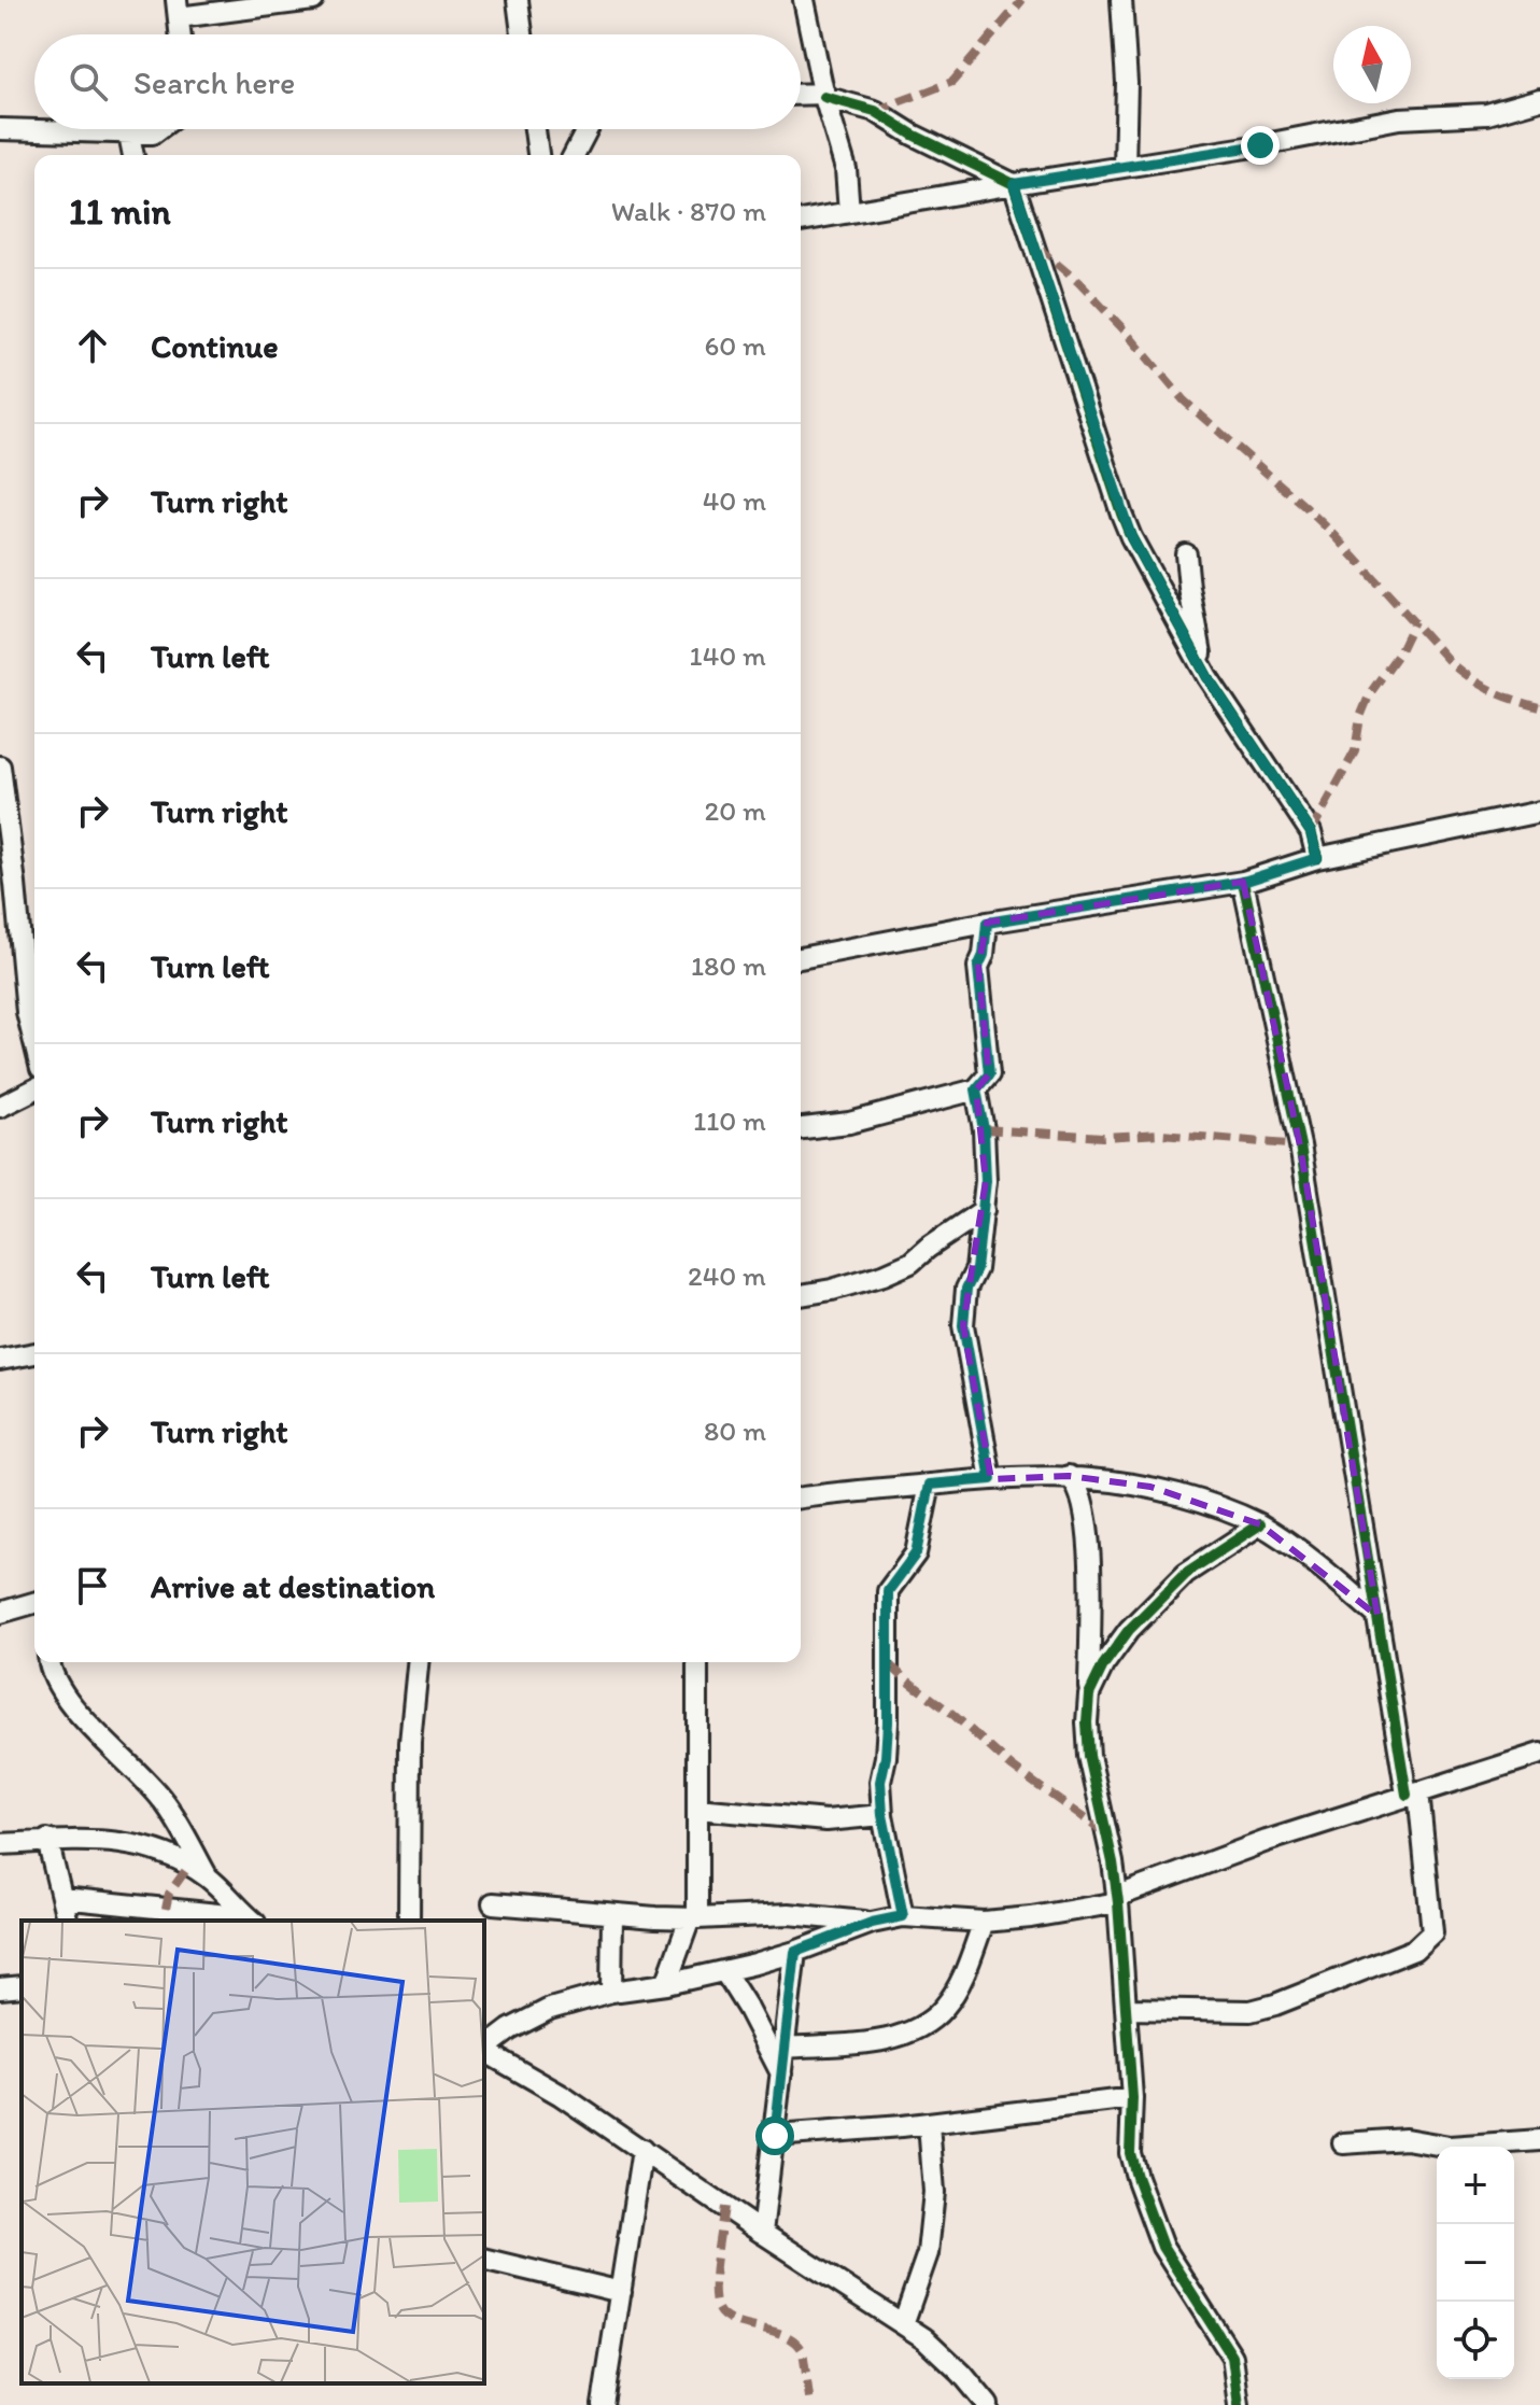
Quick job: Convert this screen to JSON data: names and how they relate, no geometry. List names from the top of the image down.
{
  "north": "top",
  "page": {
    "search": "Search here",
    "heading": ["11 min", "Walk · 870 m"],
    "list": [
      ["Continue", "60 m"],
      ["Turn right", "40 m"],
      ["Turn left", "140 m"],
      ["Turn right", "20 m"],
      ["Turn left", "180 m"],
      ["Turn right", "110 m"],
      ["Turn left", "240 m"],
      ["Turn right", "80 m"],
      "Arrive at destination"
    ],
    "map_buttons": ["+", "−"]
  }
}
